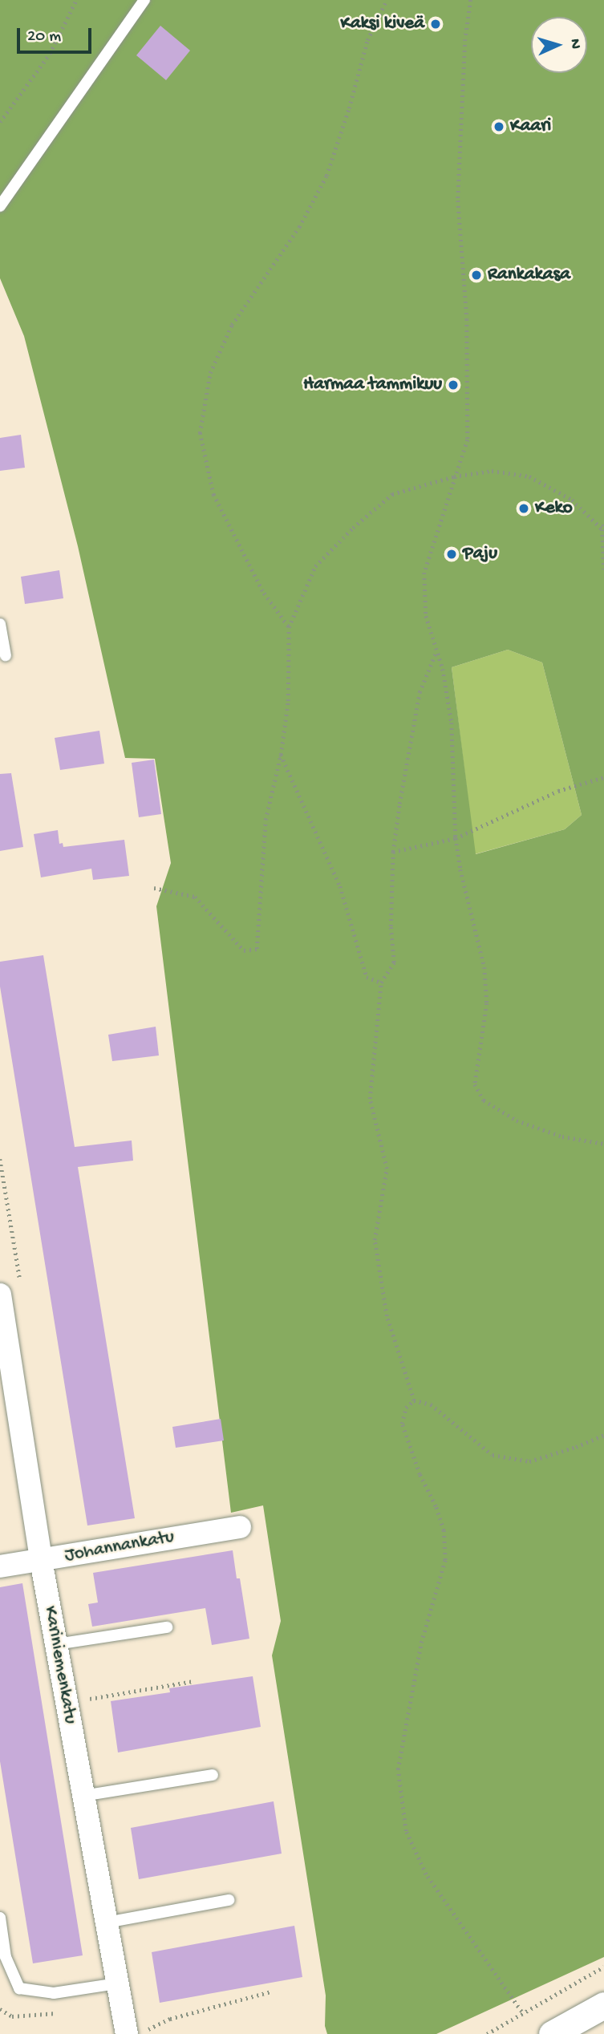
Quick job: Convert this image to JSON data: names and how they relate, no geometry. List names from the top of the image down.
{
  "streets": {
    "street": ["Johannankatu", "Kariniemenkatu"]
  },
  "crossings": [
    ["Johannankatu", "Kariniemenkatu"]
  ],
  "places": [
    "Kaksi kiveä",
    "Kaari",
    "Rankakasa",
    "Harmaa tammikuu",
    "Keko",
    "Paju"
  ],
  "scale_bar": "20 m",
  "north": "right"
}
